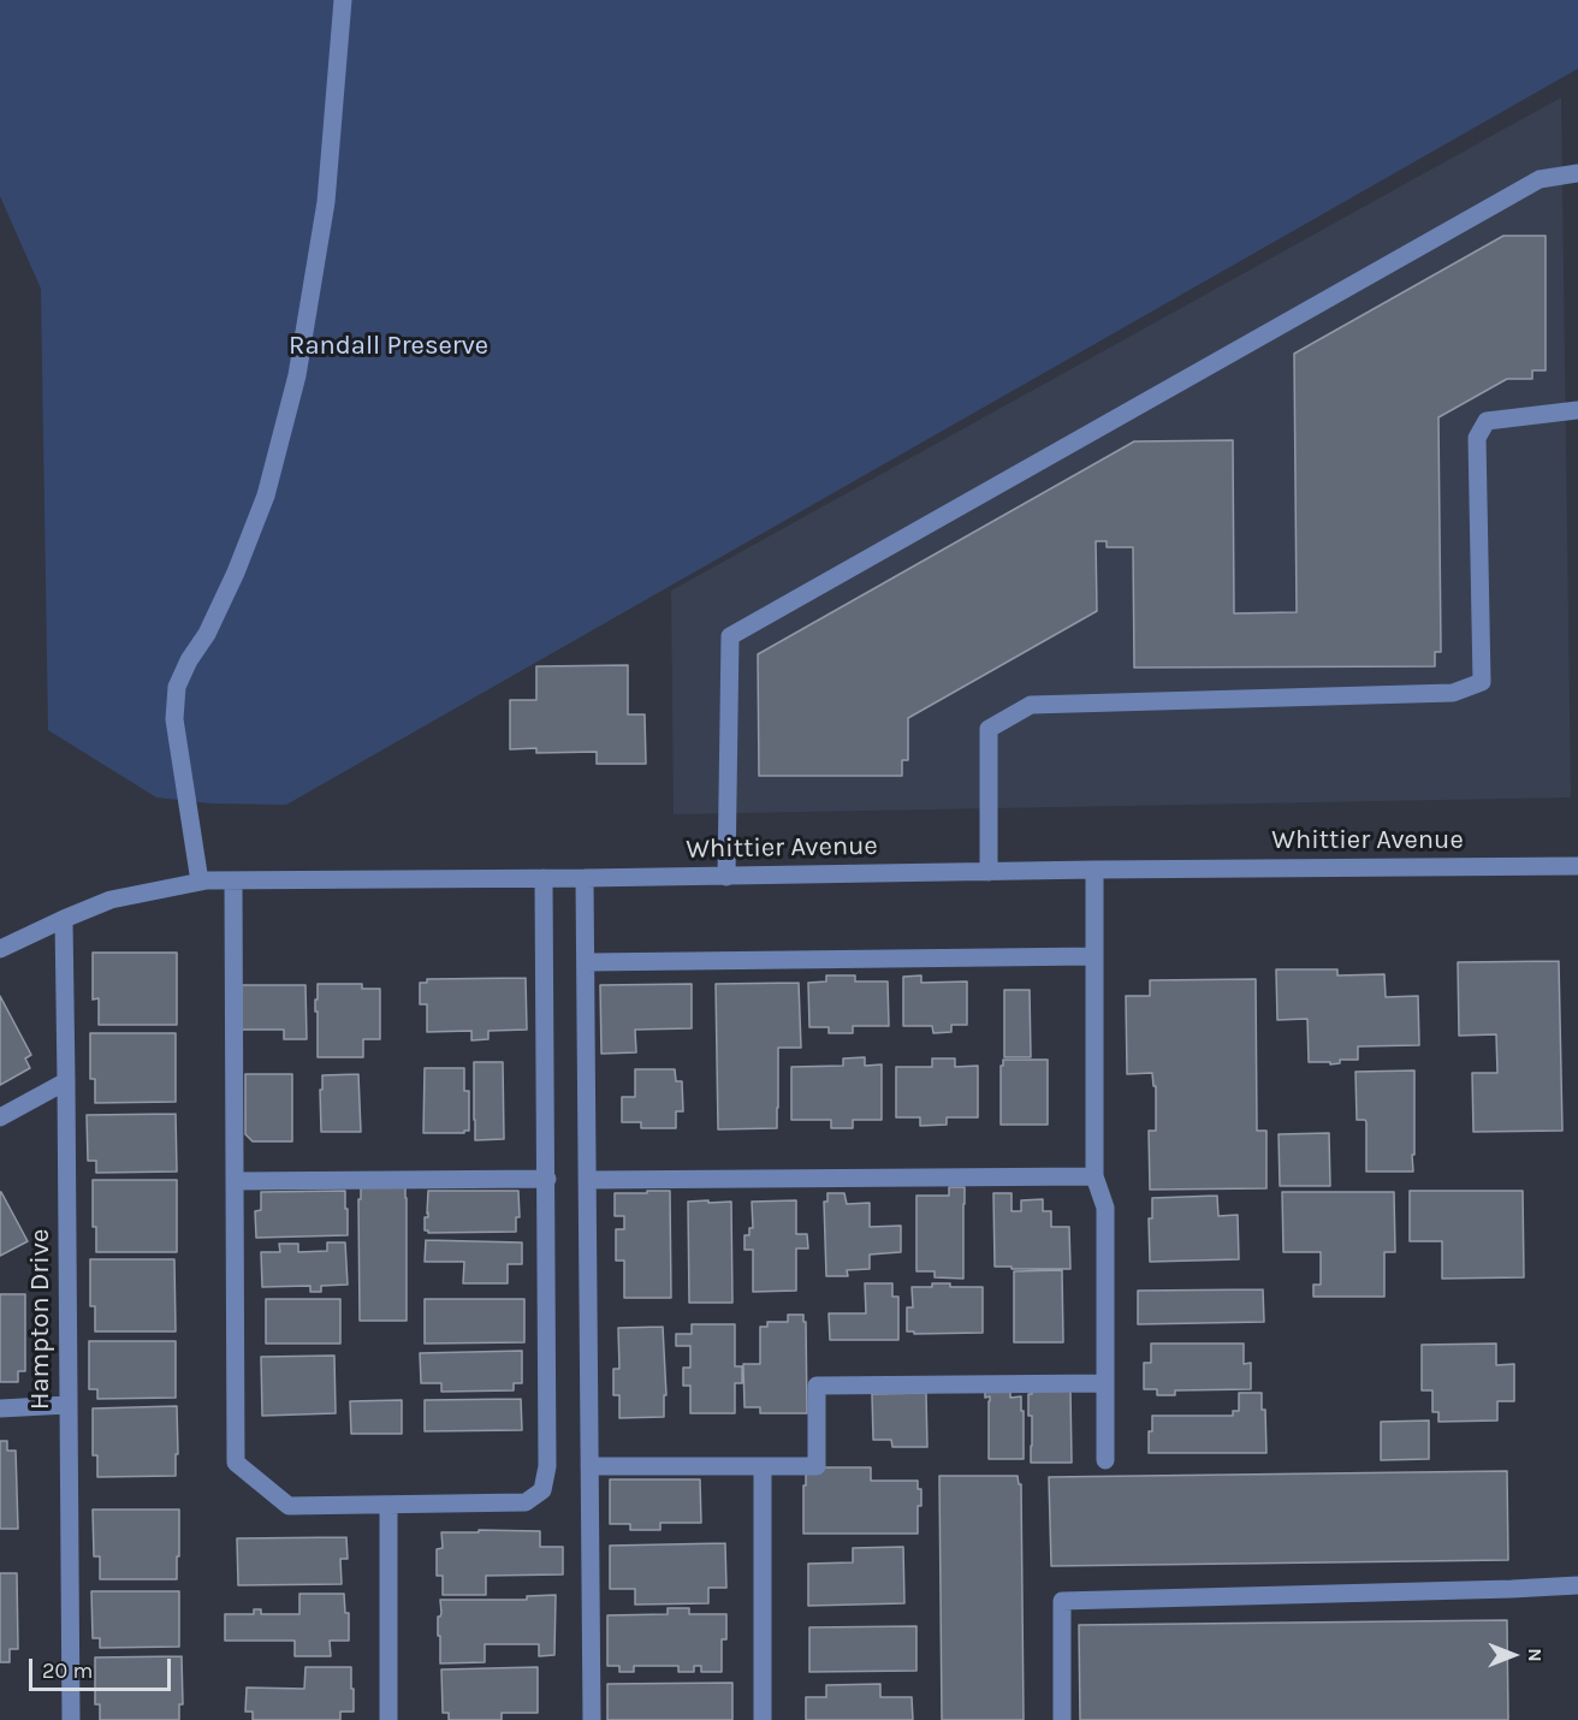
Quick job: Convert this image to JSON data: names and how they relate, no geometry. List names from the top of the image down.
{
  "streets": {
    "street": ["Whittier Avenue", "Hampton Drive"]
  },
  "crossings": [
    ["Whittier Avenue", "Hampton Drive"]
  ],
  "parks": ["Randall Preserve"],
  "scale_bar": "20 m",
  "north": "right"
}
